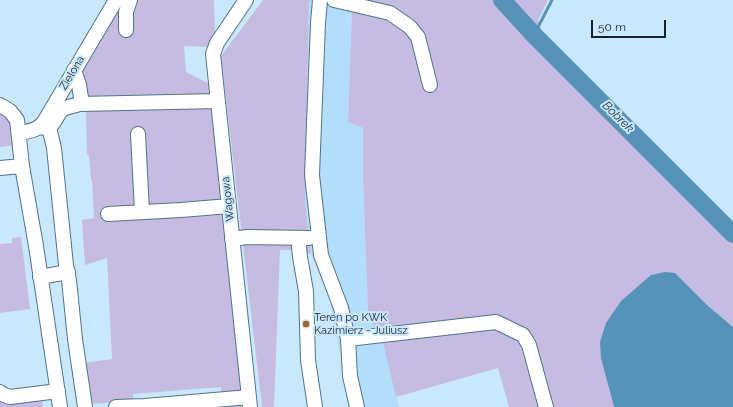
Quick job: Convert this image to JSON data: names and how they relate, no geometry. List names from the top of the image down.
{
  "streets": {
    "street": ["Zielona", "Wagowa"]
  },
  "water": ["Bobrek"],
  "places": ["Teren po KWK Kazimierz - Juliusz"],
  "scale_bar": "50 m"
}
